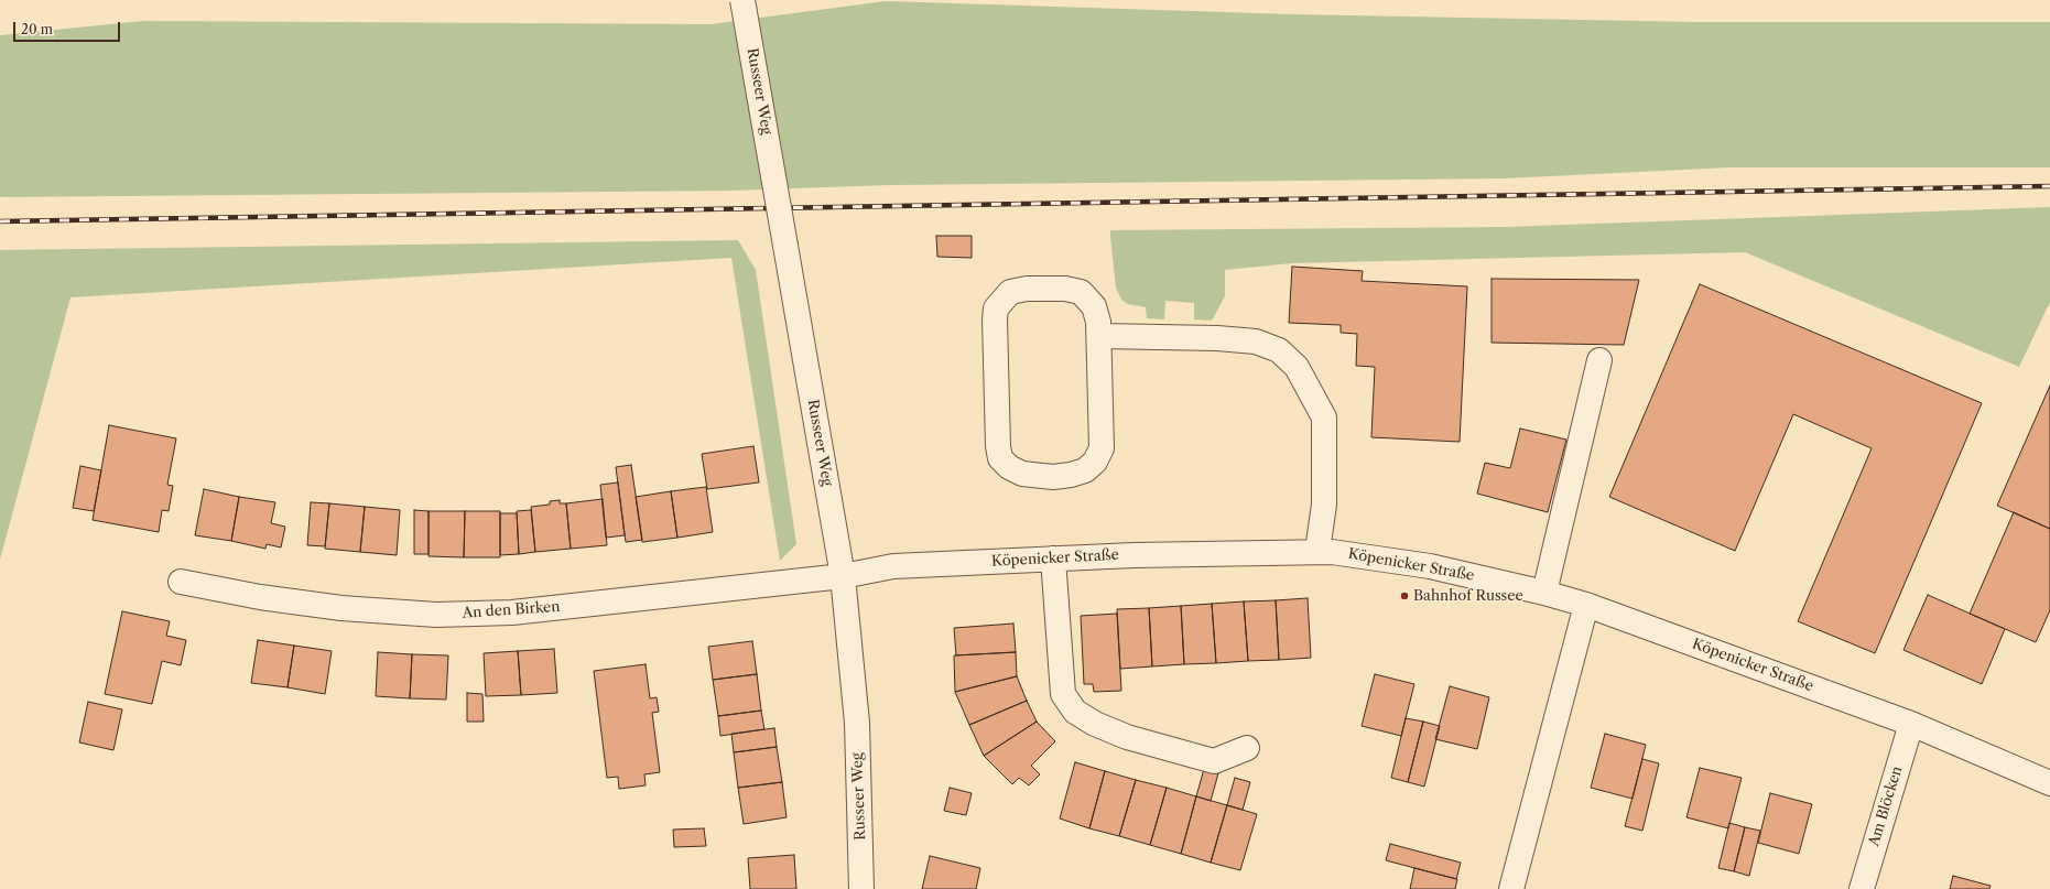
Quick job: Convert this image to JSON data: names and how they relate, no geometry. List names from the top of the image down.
{
  "streets": {
    "street": [
      "Russeer Weg",
      "Köpenicker Straße",
      "An den Birken",
      "Am Blöcken"
    ]
  },
  "crossings": [
    ["Russeer Weg", "Köpenicker Straße"],
    ["Russeer Weg", "An den Birken"],
    ["Köpenicker Straße", "An den Birken"],
    ["Köpenicker Straße", "Am Blöcken"]
  ],
  "places": ["Bahnhof Russee"],
  "scale_bar": "20 m"
}
